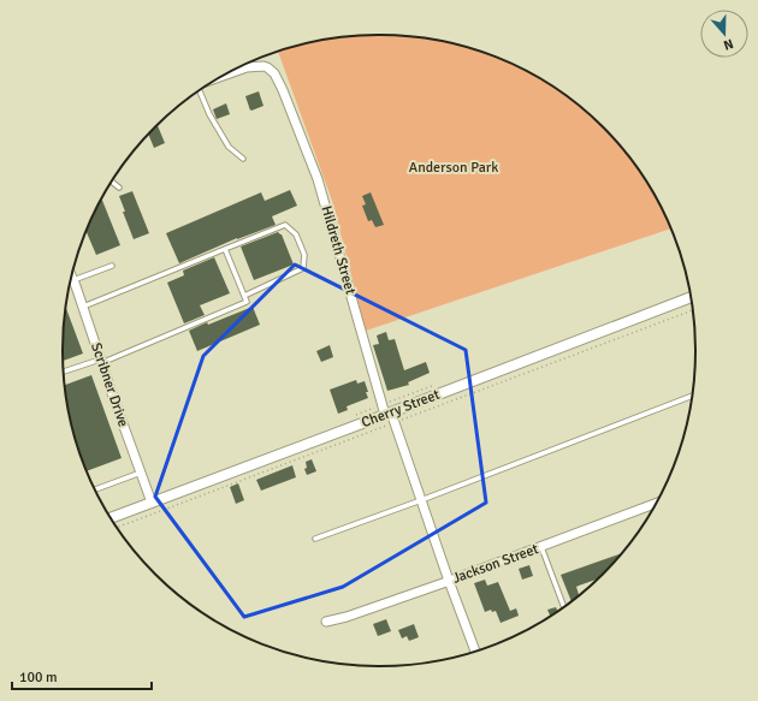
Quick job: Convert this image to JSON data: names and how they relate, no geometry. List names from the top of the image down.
{
  "streets": {
    "street": [
      "Hildreth Street",
      "Scribner Drive",
      "Cherry Street",
      "Jackson Street"
    ]
  },
  "crossings": [
    ["Hildreth Street", "Cherry Street"],
    ["Hildreth Street", "Jackson Street"],
    ["Scribner Drive", "Cherry Street"]
  ],
  "parks": ["Anderson Park"],
  "scale_bar": "100 m",
  "north": "bottom"
}
